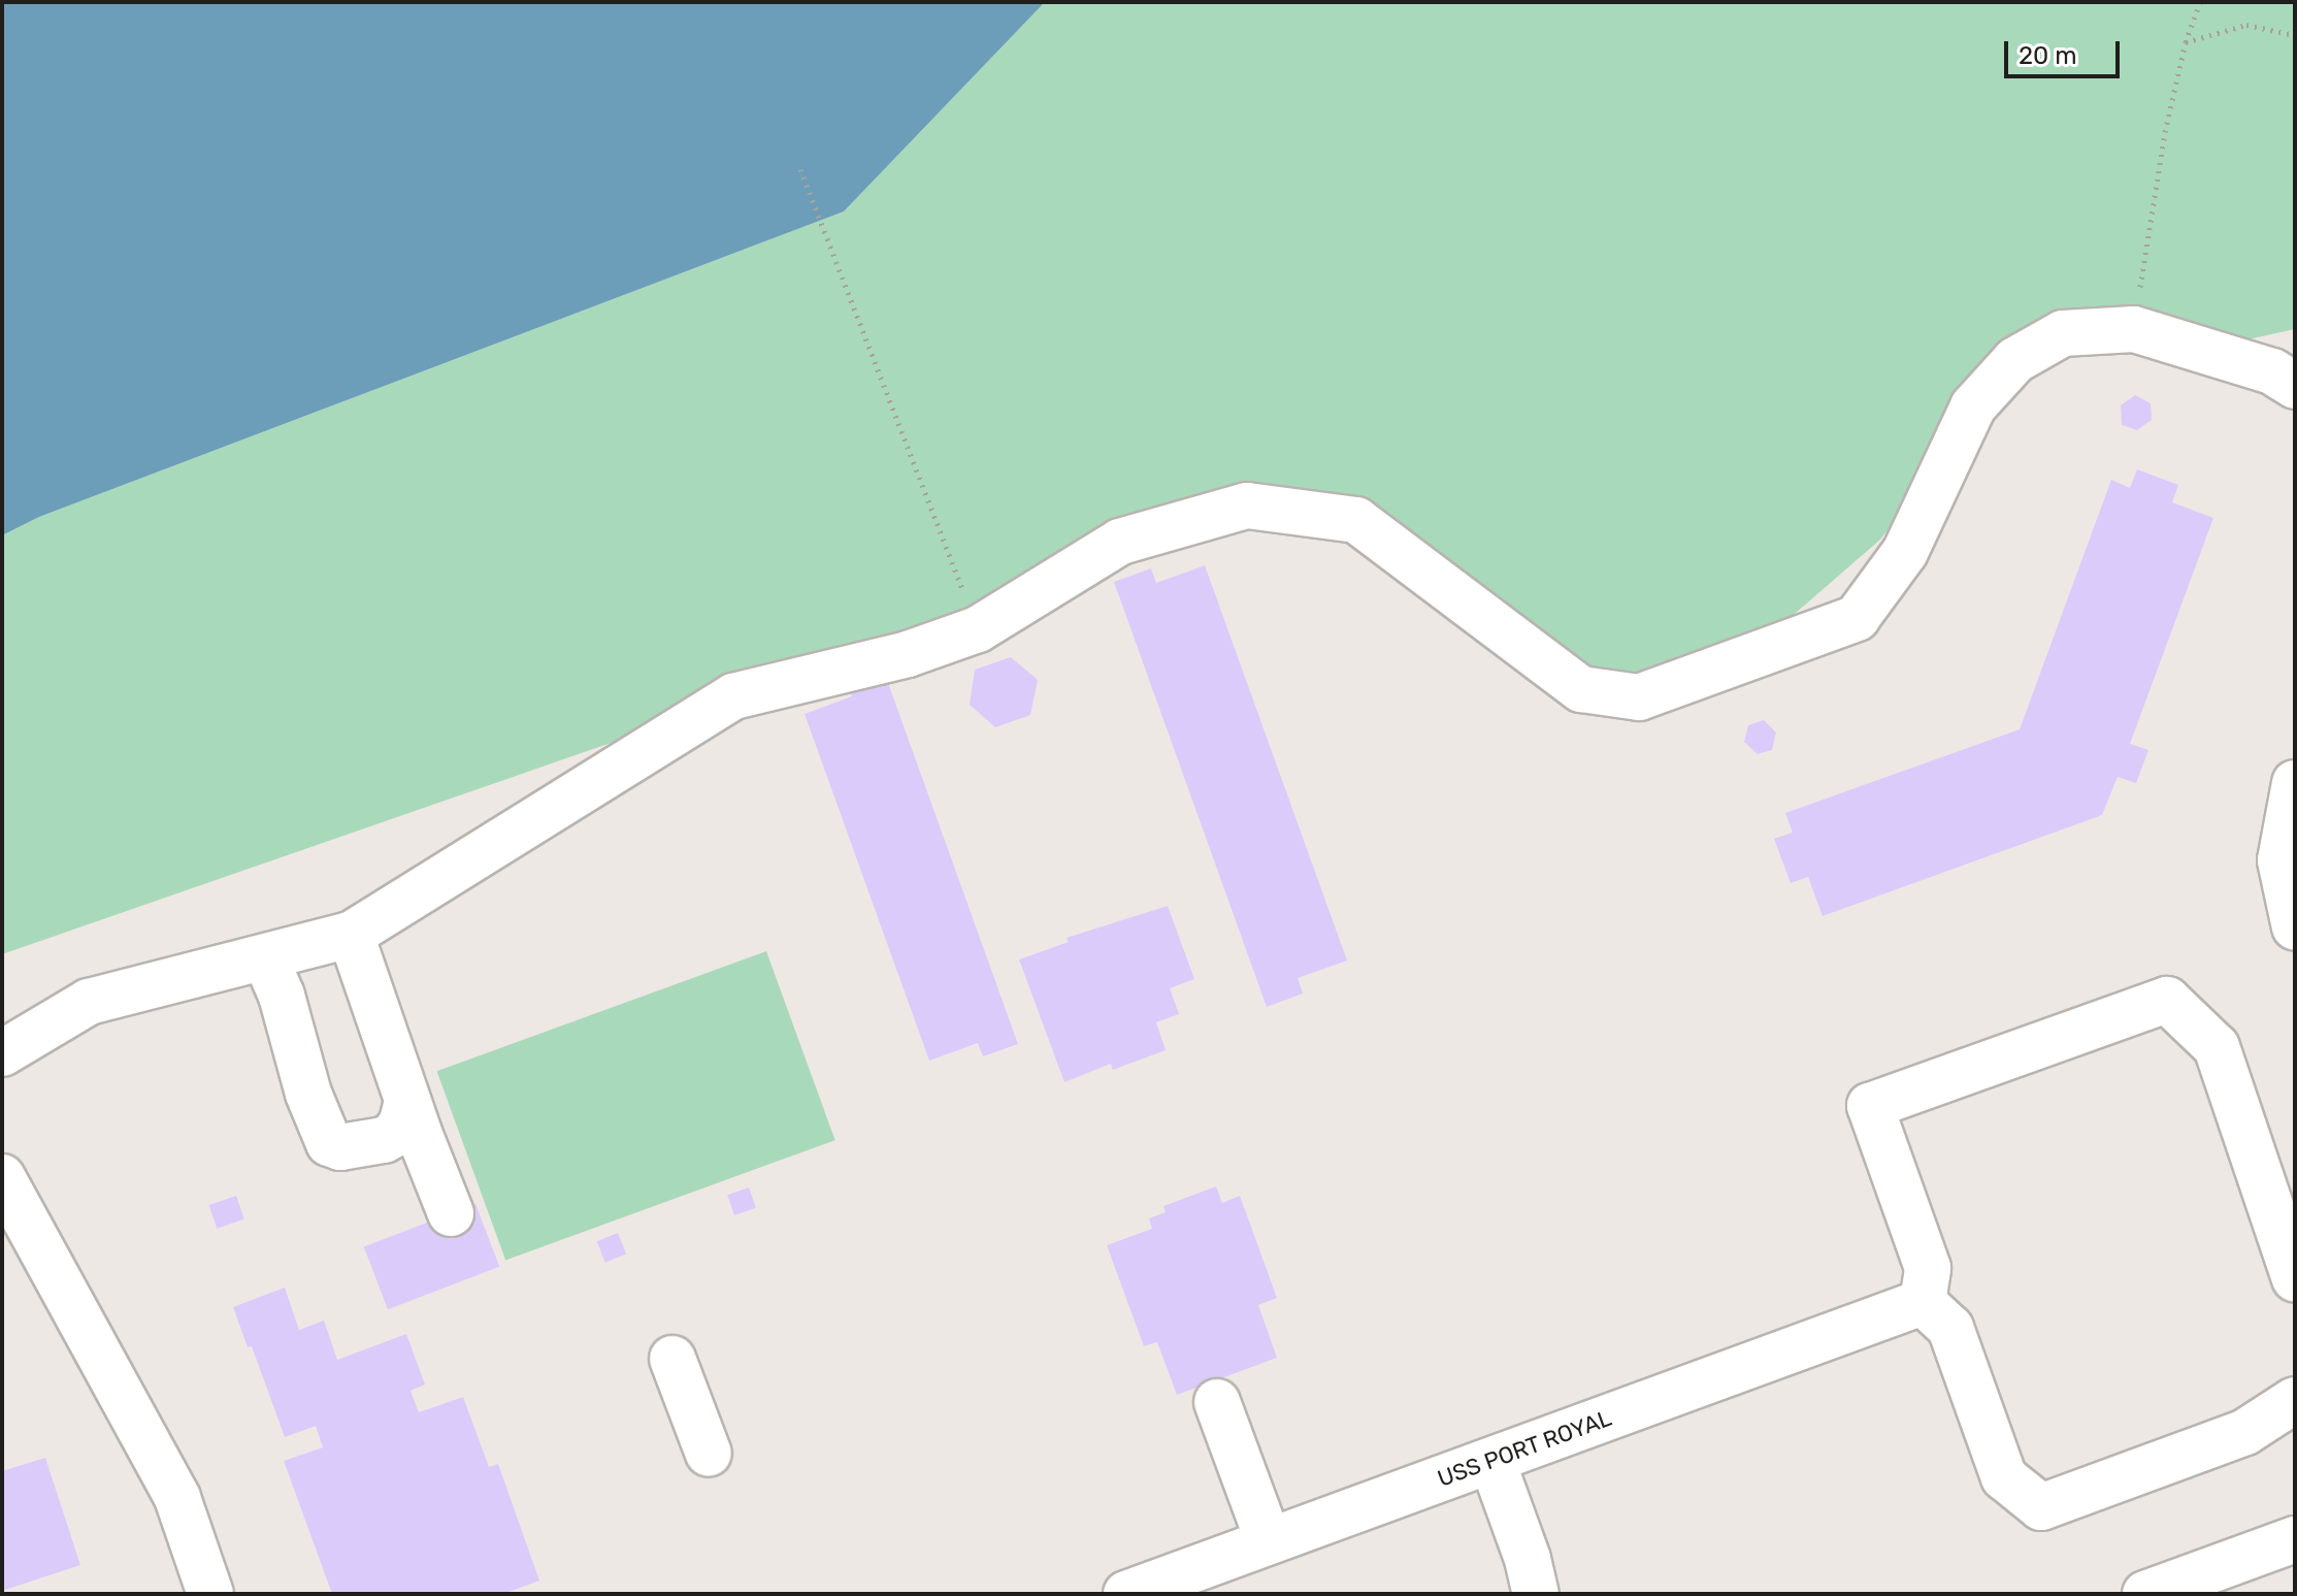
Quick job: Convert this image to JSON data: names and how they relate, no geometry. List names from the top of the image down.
{
  "streets": {
    "street": ["USS PORT ROYAL"]
  },
  "scale_bar": "20 m"
}
